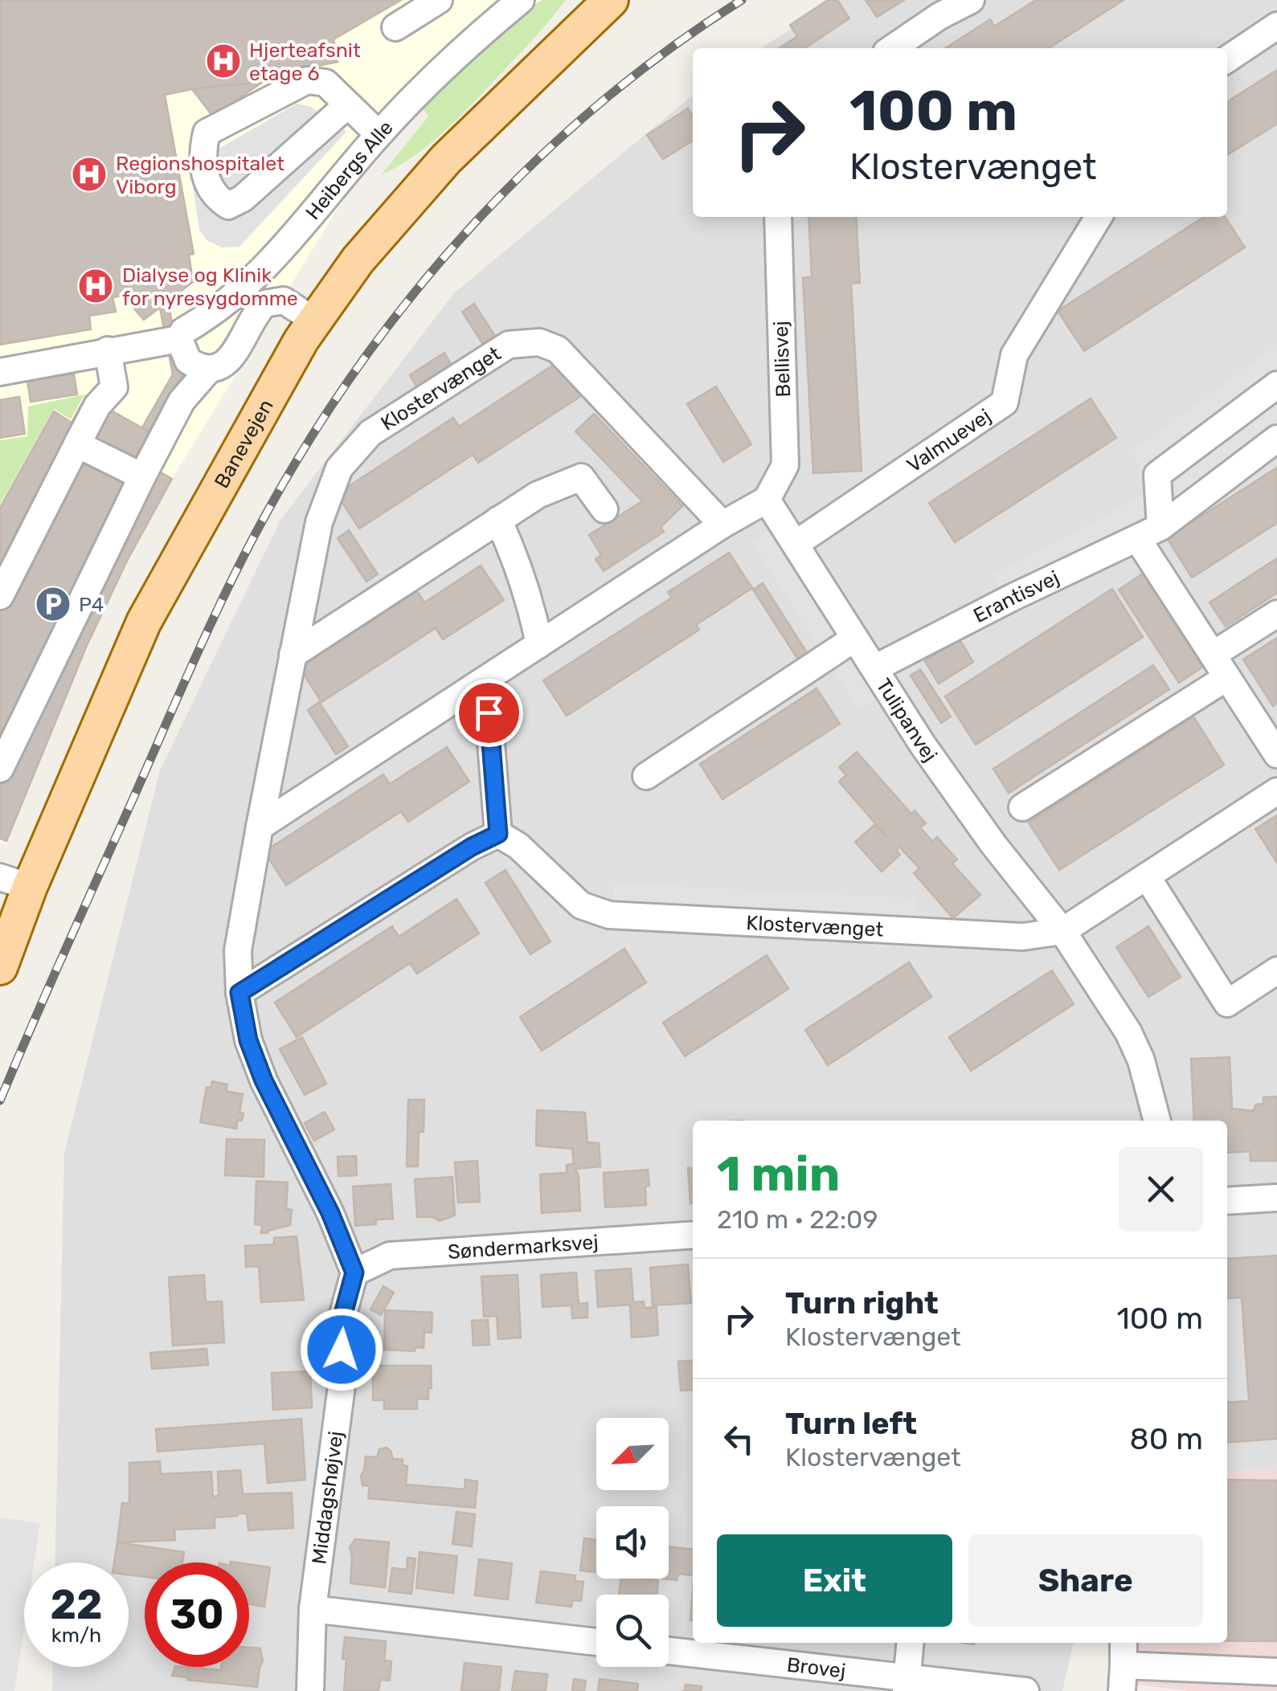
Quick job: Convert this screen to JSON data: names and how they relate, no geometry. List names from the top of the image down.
{
  "streets": {
    "main road": ["Banevejen"],
    "street": [
      "Heibergs Alle",
      "Bellisvej",
      "Klostervænget",
      "Valmuevej",
      "Erantisvej",
      "Tulipanvej",
      "Søndermarksvej",
      "Middagshøjvej",
      "Brovej"
    ]
  },
  "crossings": [
    ["Bellisvej", "Tulipanvej"],
    ["Klostervænget", "Tulipanvej"],
    ["Valmuevej", "Tulipanvej"],
    ["Erantisvej", "Tulipanvej"],
    ["Søndermarksvej", "Middagshøjvej"]
  ],
  "places": {
    "hospital": ["Hjerteafsnit etage 6", "Regionshospitalet Viborg", "Dialyse og Klinik for nyresygdomme"],
    "parking": ["P4"]
  },
  "north": "bottom left",
  "page": {
    "turn": ["100 m", "Klostervænget"],
    "heading": ["1 min", "210 m · 22:09"],
    "list": [
      {
        "name": "Turn right",
        "note": "Klostervænget",
        "value": "100 m"
      },
      {
        "name": "Turn left",
        "note": "Klostervænget",
        "value": "80 m"
      }
    ],
    "buttons": ["Exit", "Share"],
    "speed": "22 km/h",
    "limit": "30"
  }
}
